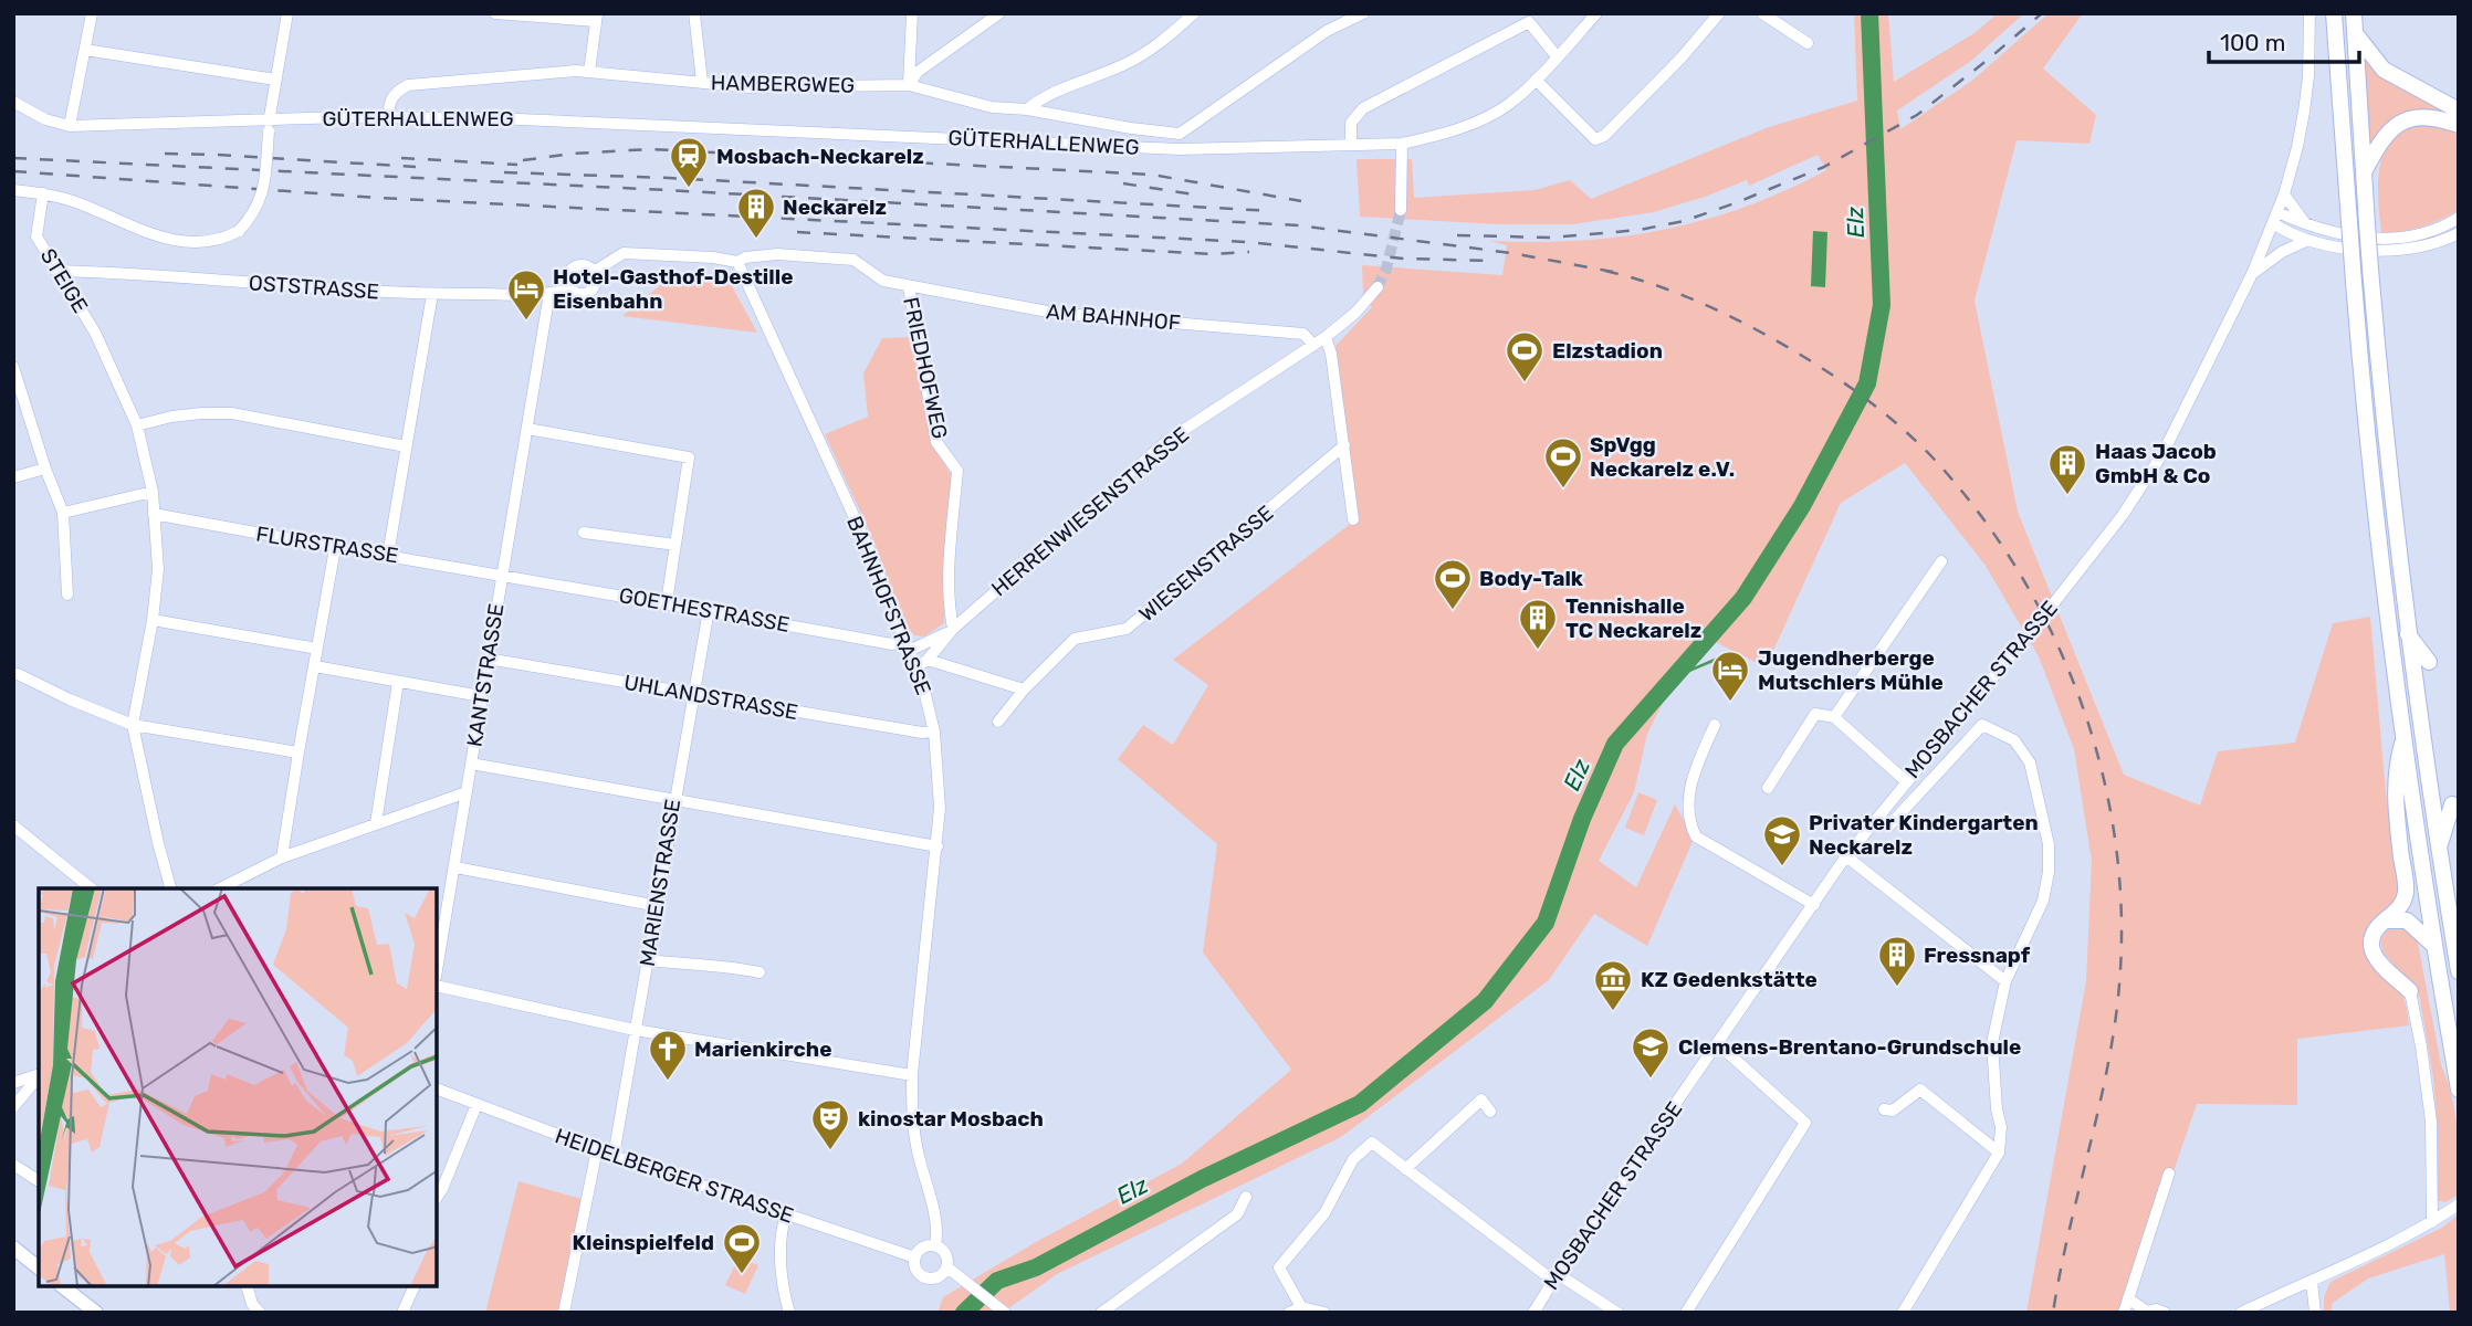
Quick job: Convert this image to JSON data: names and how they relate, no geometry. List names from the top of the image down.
{
  "streets": {
    "street": [
      "HAMBERGWEG",
      "GÜTERHALLENWEG",
      "STEIGE",
      "OSTSTRASSE",
      "AM BAHNHOF",
      "FRIEDHOFWEG",
      "HERRENWIESENSTRASSE",
      "FLURSTRASSE",
      "WIESENSTRASSE",
      "BAHNHOFSTRASSE",
      "GOETHESTRASSE",
      "KANTSTRASSE",
      "MOSBACHER STRASSE",
      "UHLANDSTRASSE",
      "MARIENSTRASSE",
      "HEIDELBERGER STRASSE"
    ]
  },
  "crossings": [
    ["HAMBERGWEG", "GÜTERHALLENWEG"],
    ["STEIGE", "OSTSTRASSE"],
    ["STEIGE", "FLURSTRASSE"],
    ["OSTSTRASSE", "AM BAHNHOF"],
    ["OSTSTRASSE", "KANTSTRASSE"],
    ["AM BAHNHOF", "FRIEDHOFWEG"],
    ["AM BAHNHOF", "HERRENWIESENSTRASSE"],
    ["AM BAHNHOF", "BAHNHOFSTRASSE"],
    ["FRIEDHOFWEG", "HERRENWIESENSTRASSE"],
    ["HERRENWIESENSTRASSE", "BAHNHOFSTRASSE"],
    ["HERRENWIESENSTRASSE", "GOETHESTRASSE"],
    ["FLURSTRASSE", "GOETHESTRASSE"],
    ["FLURSTRASSE", "KANTSTRASSE"],
    ["BAHNHOFSTRASSE", "GOETHESTRASSE"],
    ["BAHNHOFSTRASSE", "UHLANDSTRASSE"],
    ["BAHNHOFSTRASSE", "HEIDELBERGER STRASSE"],
    ["GOETHESTRASSE", "KANTSTRASSE"],
    ["GOETHESTRASSE", "MARIENSTRASSE"],
    ["KANTSTRASSE", "UHLANDSTRASSE"],
    ["UHLANDSTRASSE", "MARIENSTRASSE"],
    ["MARIENSTRASSE", "HEIDELBERGER STRASSE"]
  ],
  "water": ["Elz"],
  "places": {
    "station": ["Mosbach-Neckarelz"],
    "building": [
      "Neckarelz",
      "Haas Jacob GmbH & Co",
      "Tennishalle TC Neckarelz",
      "Fressnapf"
    ],
    "hotel": ["Hotel-Gasthof-Destille Eisenbahn", "Jugendherberge Mutschlers Mühle"],
    "sports": [
      "Elzstadion",
      "SpVgg Neckarelz e.V.",
      "Body-Talk",
      "Kleinspielfeld"
    ],
    "school or university": ["Privater Kindergarten Neckarelz", "Clemens-Brentano-Grundschule"],
    "museum": ["KZ Gedenkstätte"],
    "church": ["Marienkirche"],
    "theatre": ["kinostar Mosbach"]
  },
  "scale_bar": "100 m"
}
